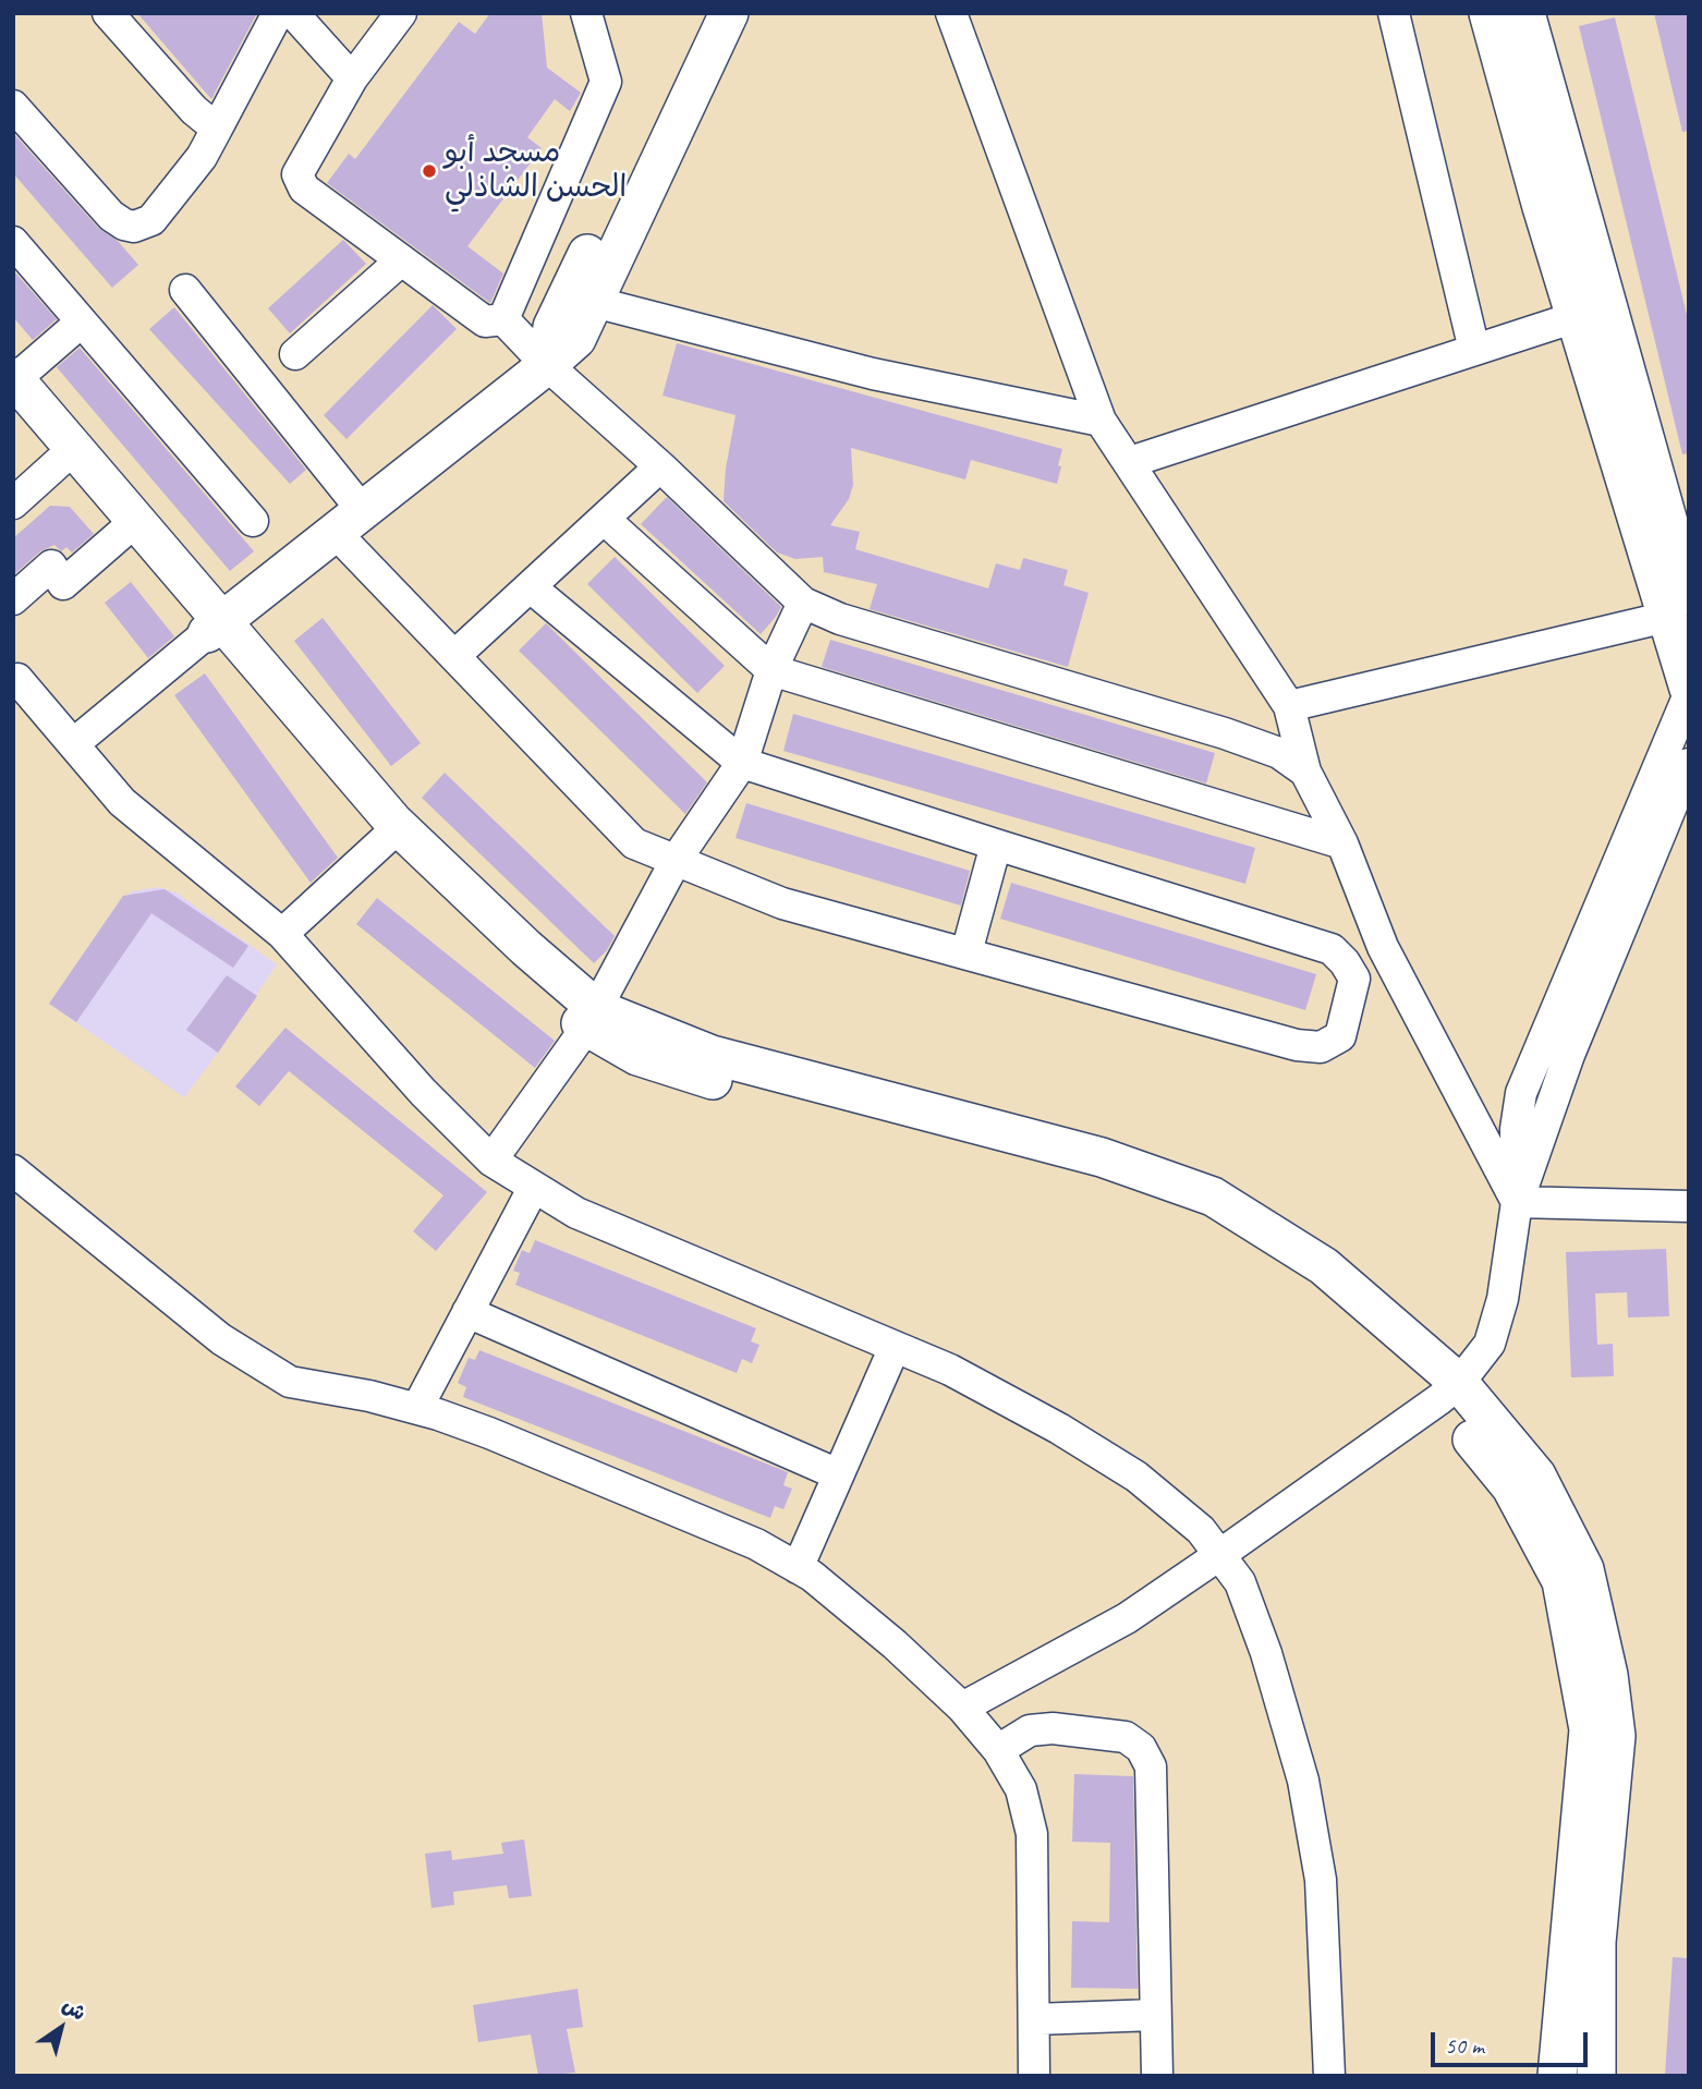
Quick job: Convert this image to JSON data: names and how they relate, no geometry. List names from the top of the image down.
{
  "places": ["مسجد أبو الحسن الشاذلي"],
  "scale_bar": "50 m",
  "north": "top right"
}
